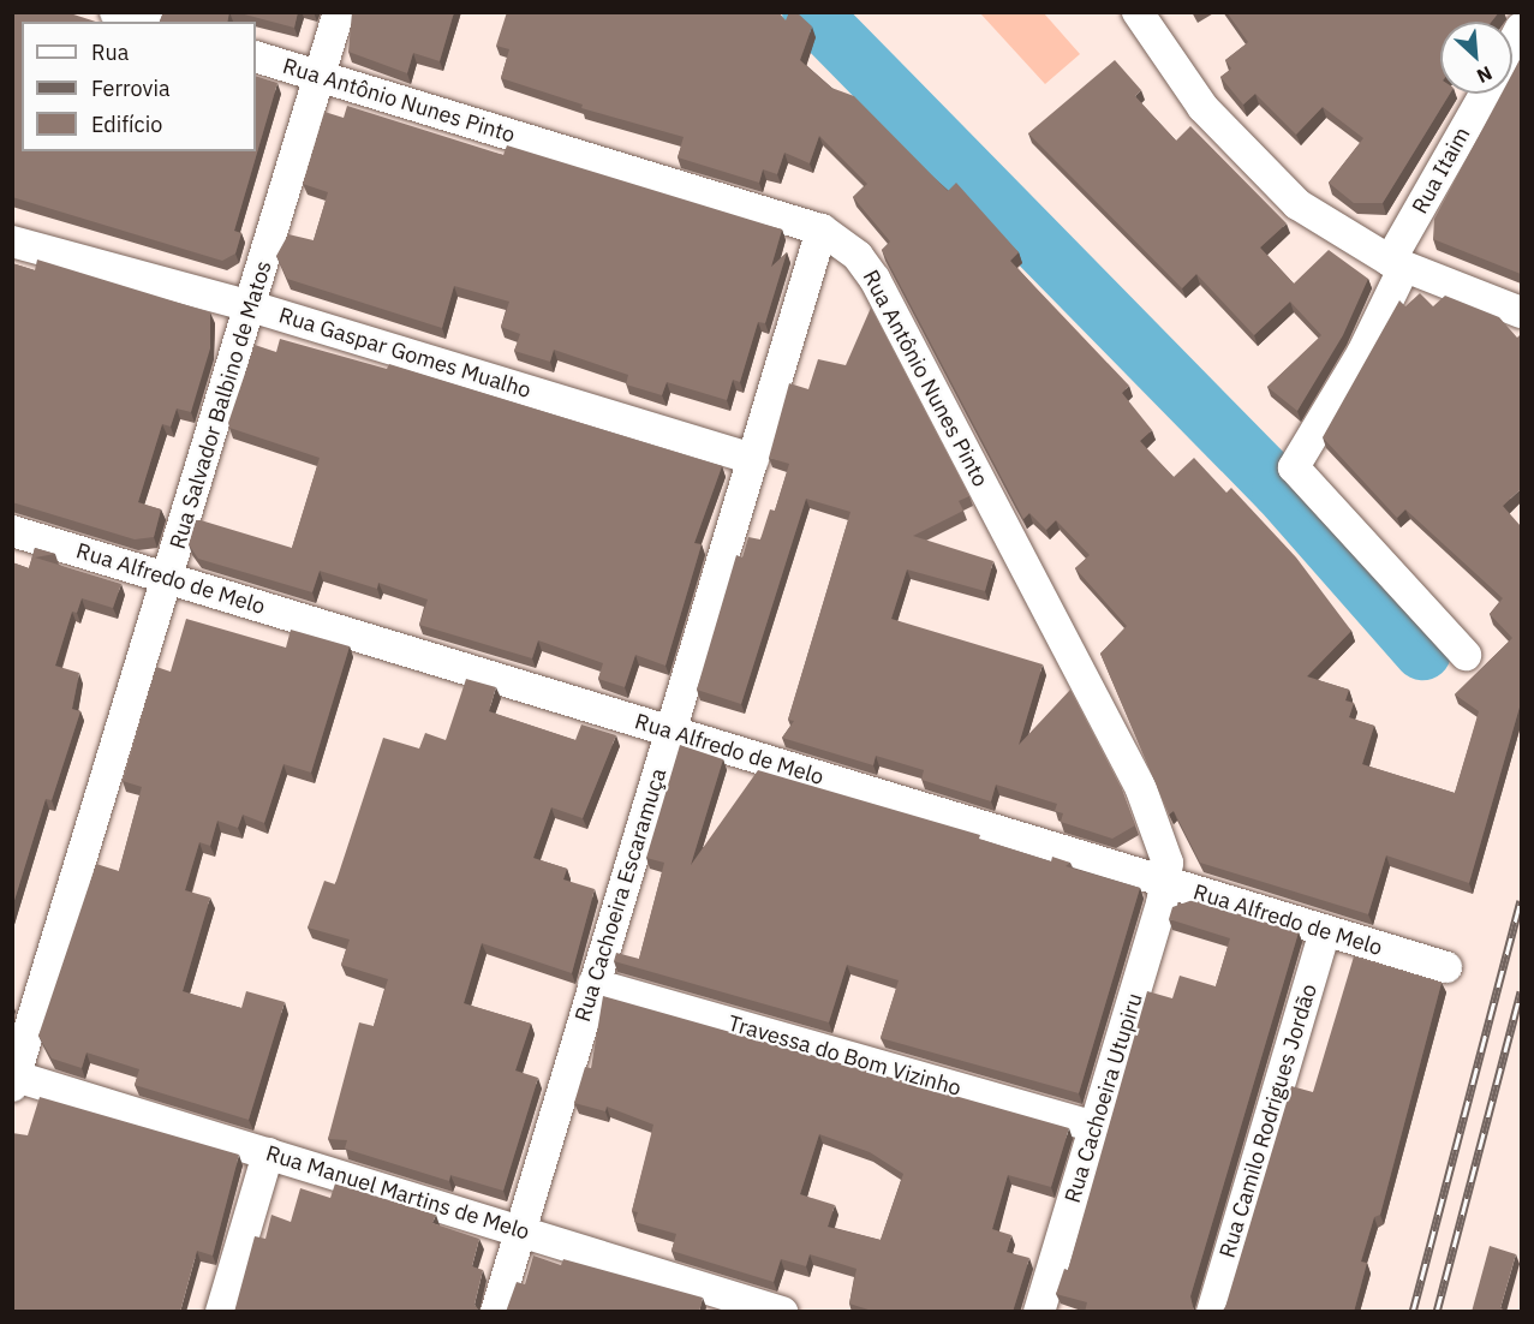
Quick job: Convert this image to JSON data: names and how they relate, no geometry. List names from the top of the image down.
{
  "streets": {
    "street": [
      "Rua Antônio Nunes Pinto",
      "Rua Itaim",
      "Rua Gaspar Gomes Mualho",
      "Rua Salvador Balbino de Matos",
      "Rua Alfredo de Melo",
      "Rua Cachoeira Escaramuça",
      "Travessa do Bom Vizinho",
      "Rua Cachoeira Utupiru",
      "Rua Camilo Rodrigues Jordão",
      "Rua Manuel Martins de Melo"
    ]
  },
  "crossings": [
    ["Rua Antônio Nunes Pinto", "Rua Salvador Balbino de Matos"],
    ["Rua Antônio Nunes Pinto", "Rua Alfredo de Melo"],
    ["Rua Antônio Nunes Pinto", "Rua Cachoeira Escaramuça"],
    ["Rua Antônio Nunes Pinto", "Rua Cachoeira Utupiru"],
    ["Rua Gaspar Gomes Mualho", "Rua Salvador Balbino de Matos"],
    ["Rua Gaspar Gomes Mualho", "Rua Cachoeira Escaramuça"],
    ["Rua Salvador Balbino de Matos", "Rua Alfredo de Melo"],
    ["Rua Salvador Balbino de Matos", "Rua Manuel Martins de Melo"],
    ["Rua Alfredo de Melo", "Rua Cachoeira Escaramuça"],
    ["Rua Alfredo de Melo", "Rua Cachoeira Utupiru"],
    ["Rua Alfredo de Melo", "Rua Camilo Rodrigues Jordão"],
    ["Rua Cachoeira Escaramuça", "Travessa do Bom Vizinho"],
    ["Rua Cachoeira Escaramuça", "Rua Manuel Martins de Melo"],
    ["Travessa do Bom Vizinho", "Rua Cachoeira Utupiru"]
  ],
  "legend": ["Rua", "Ferrovia", "Edifício"],
  "north": "bottom right"
}
